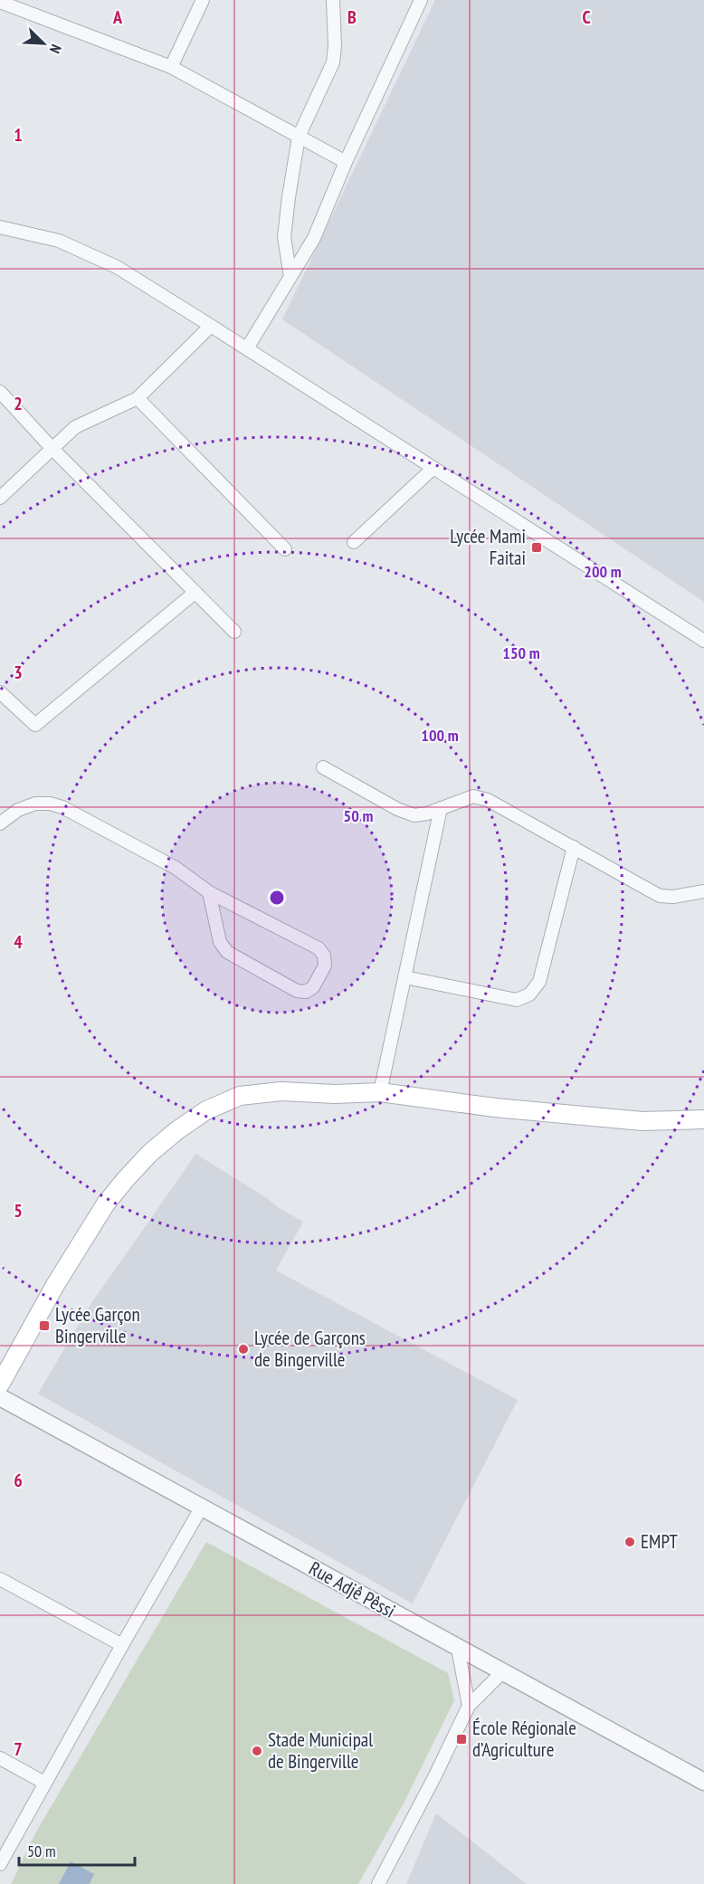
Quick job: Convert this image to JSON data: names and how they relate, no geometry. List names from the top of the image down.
{
  "streets": {
    "street": ["Rue Adjê Pêssi"]
  },
  "places": {
    "transit": ["Lycée Mami Faitai", "Lycée Garçon Bingerville", "École Régionale d’Agriculture"],
    "other": ["Lycée de Garçons de Bingerville", "EMPT", "Stade Municipal de Bingerville"]
  },
  "scale_bar": "50 m",
  "north": "bottom right",
  "grid": {
    "columns": ["A", "B", "C"],
    "rows": [
      "1",
      "2",
      "3",
      "4",
      "5",
      "6",
      "7"
    ]
  },
  "rings": [
    "200 m",
    "150 m",
    "100 m",
    "50 m"
  ]
}
